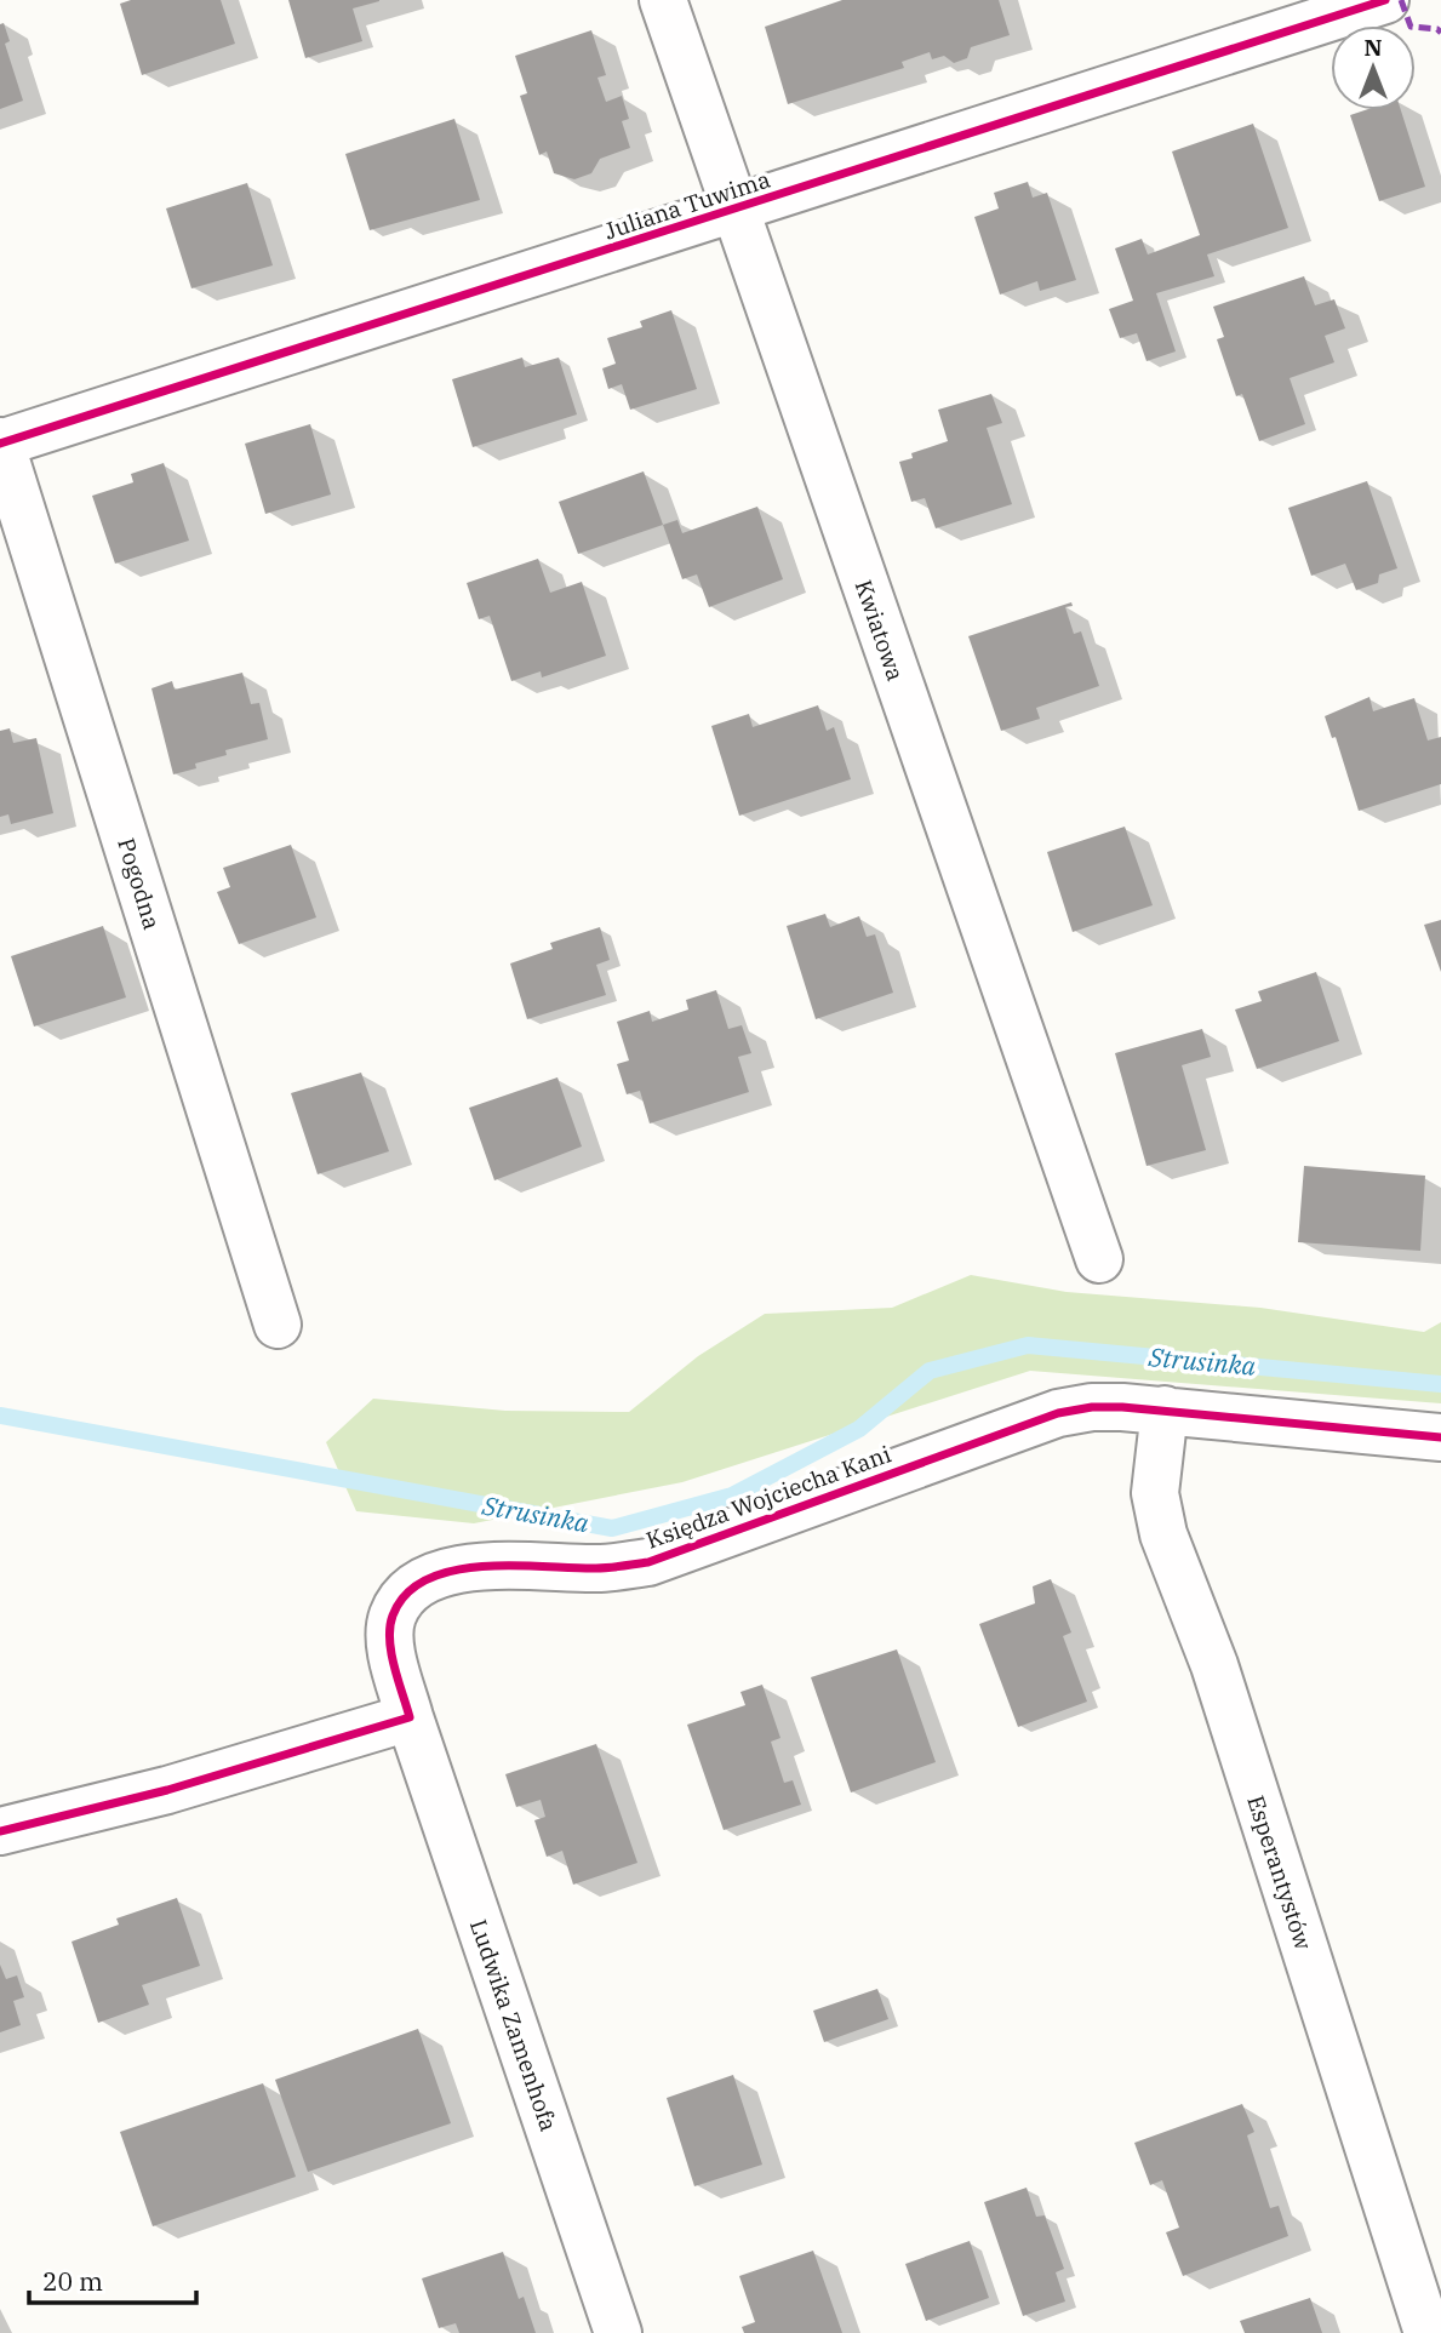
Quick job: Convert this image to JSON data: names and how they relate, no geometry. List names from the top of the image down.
{
  "streets": {
    "street": [
      "Juliana Tuwima",
      "Kwiatowa",
      "Pogodna",
      "Księdza Wojciecha Kani",
      "Esperantystów",
      "Ludwika Zamenhofa"
    ]
  },
  "crossings": [
    ["Juliana Tuwima", "Kwiatowa"],
    ["Juliana Tuwima", "Pogodna"],
    ["Księdza Wojciecha Kani", "Esperantystów"],
    ["Księdza Wojciecha Kani", "Ludwika Zamenhofa"]
  ],
  "water": ["Strusinka"],
  "scale_bar": "20 m",
  "north": "top"
}
